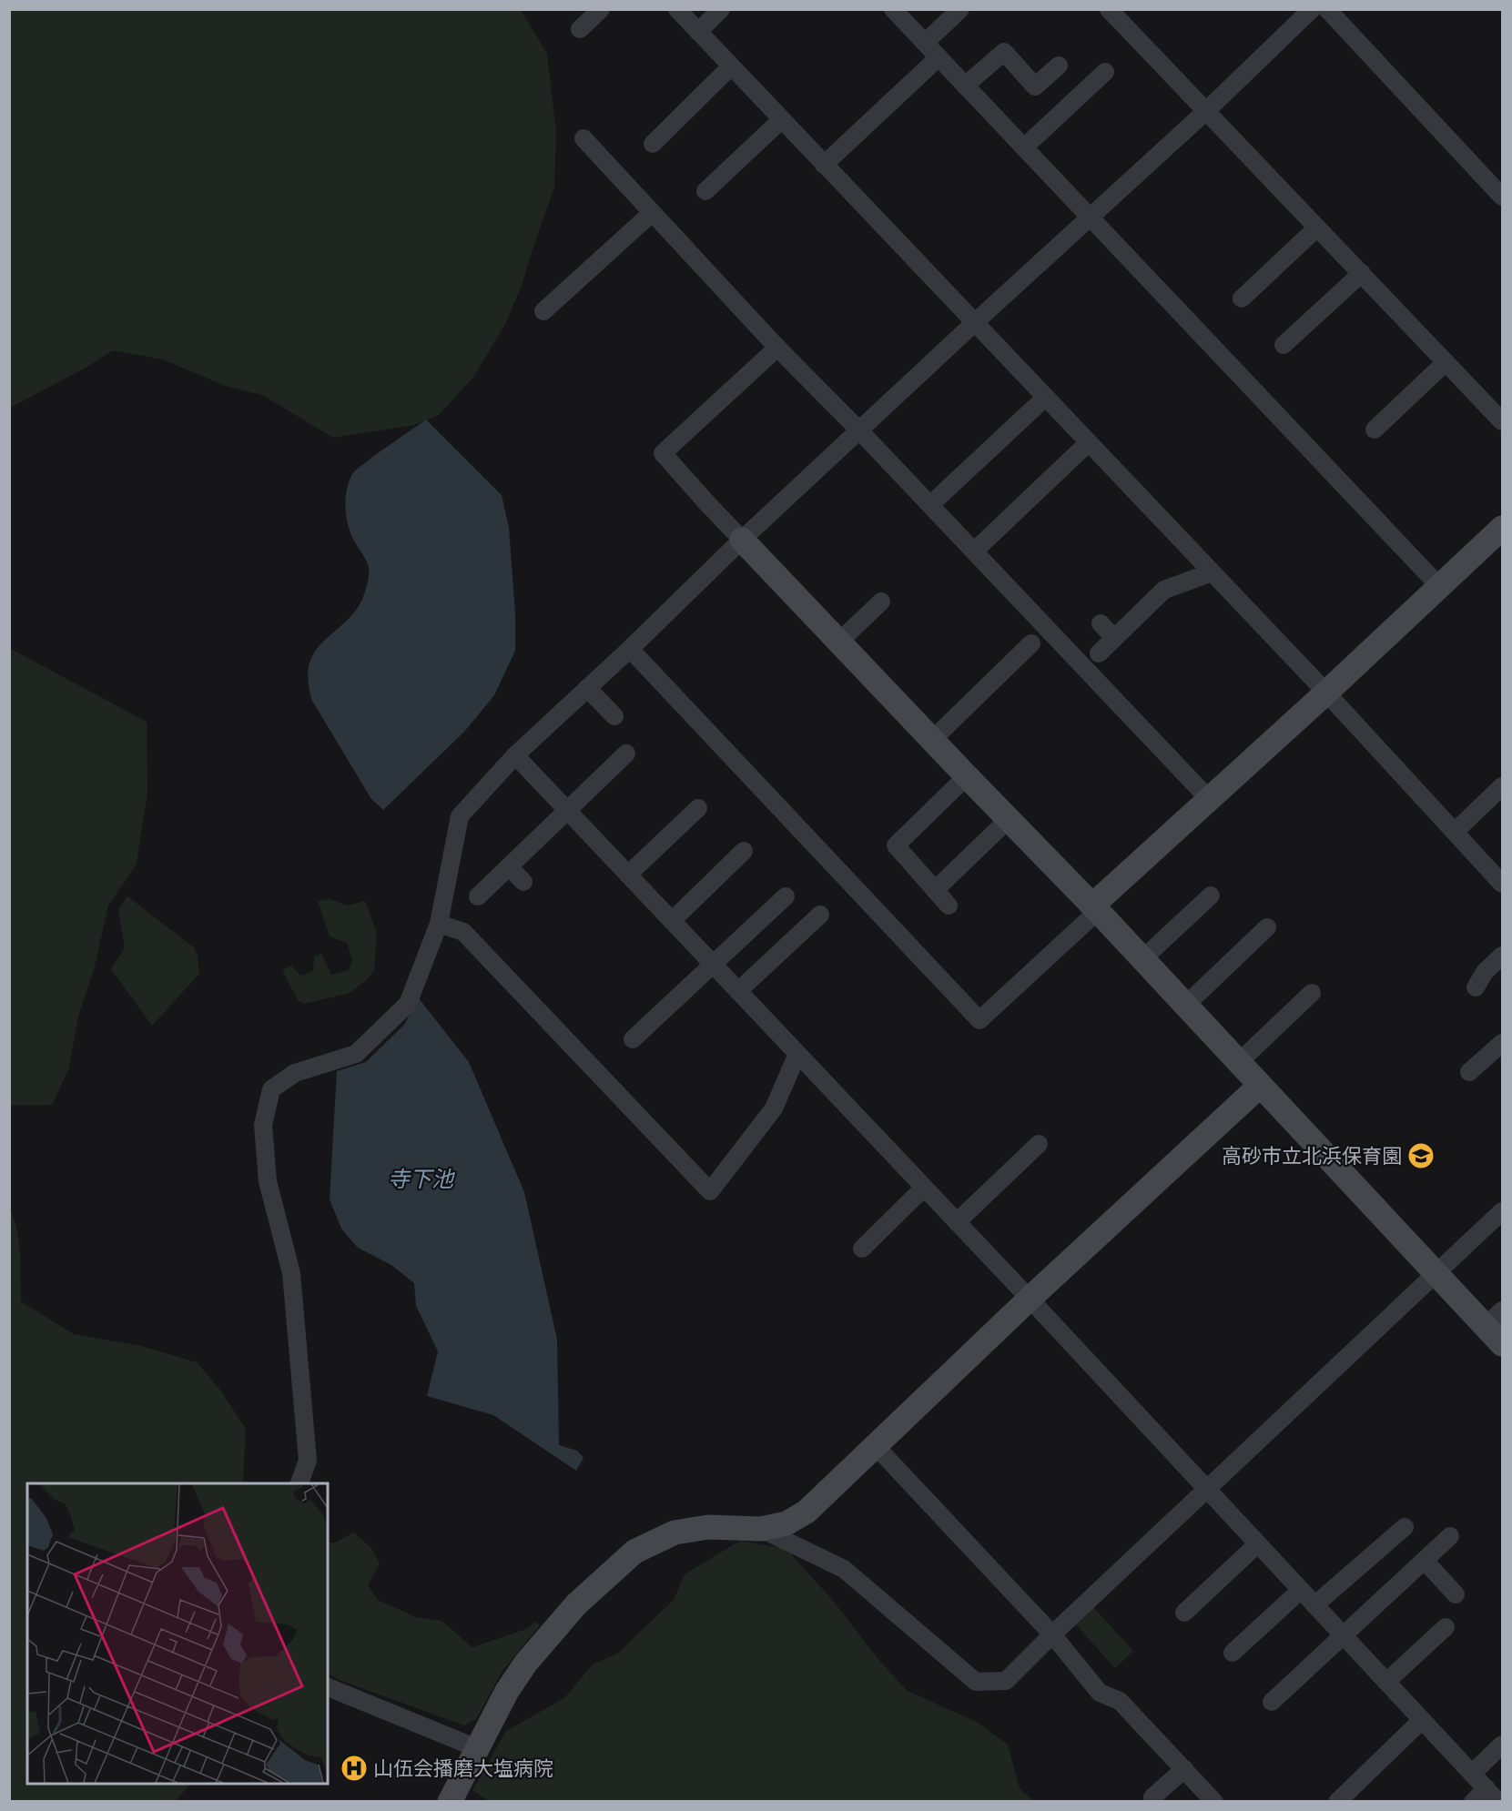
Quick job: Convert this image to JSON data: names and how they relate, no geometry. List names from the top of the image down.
{
  "water": ["寺下池"],
  "places": {
    "school or university": ["高砂市立北浜保育園"],
    "hospital": ["山伍会播磨大塩病院"]
  }
}
